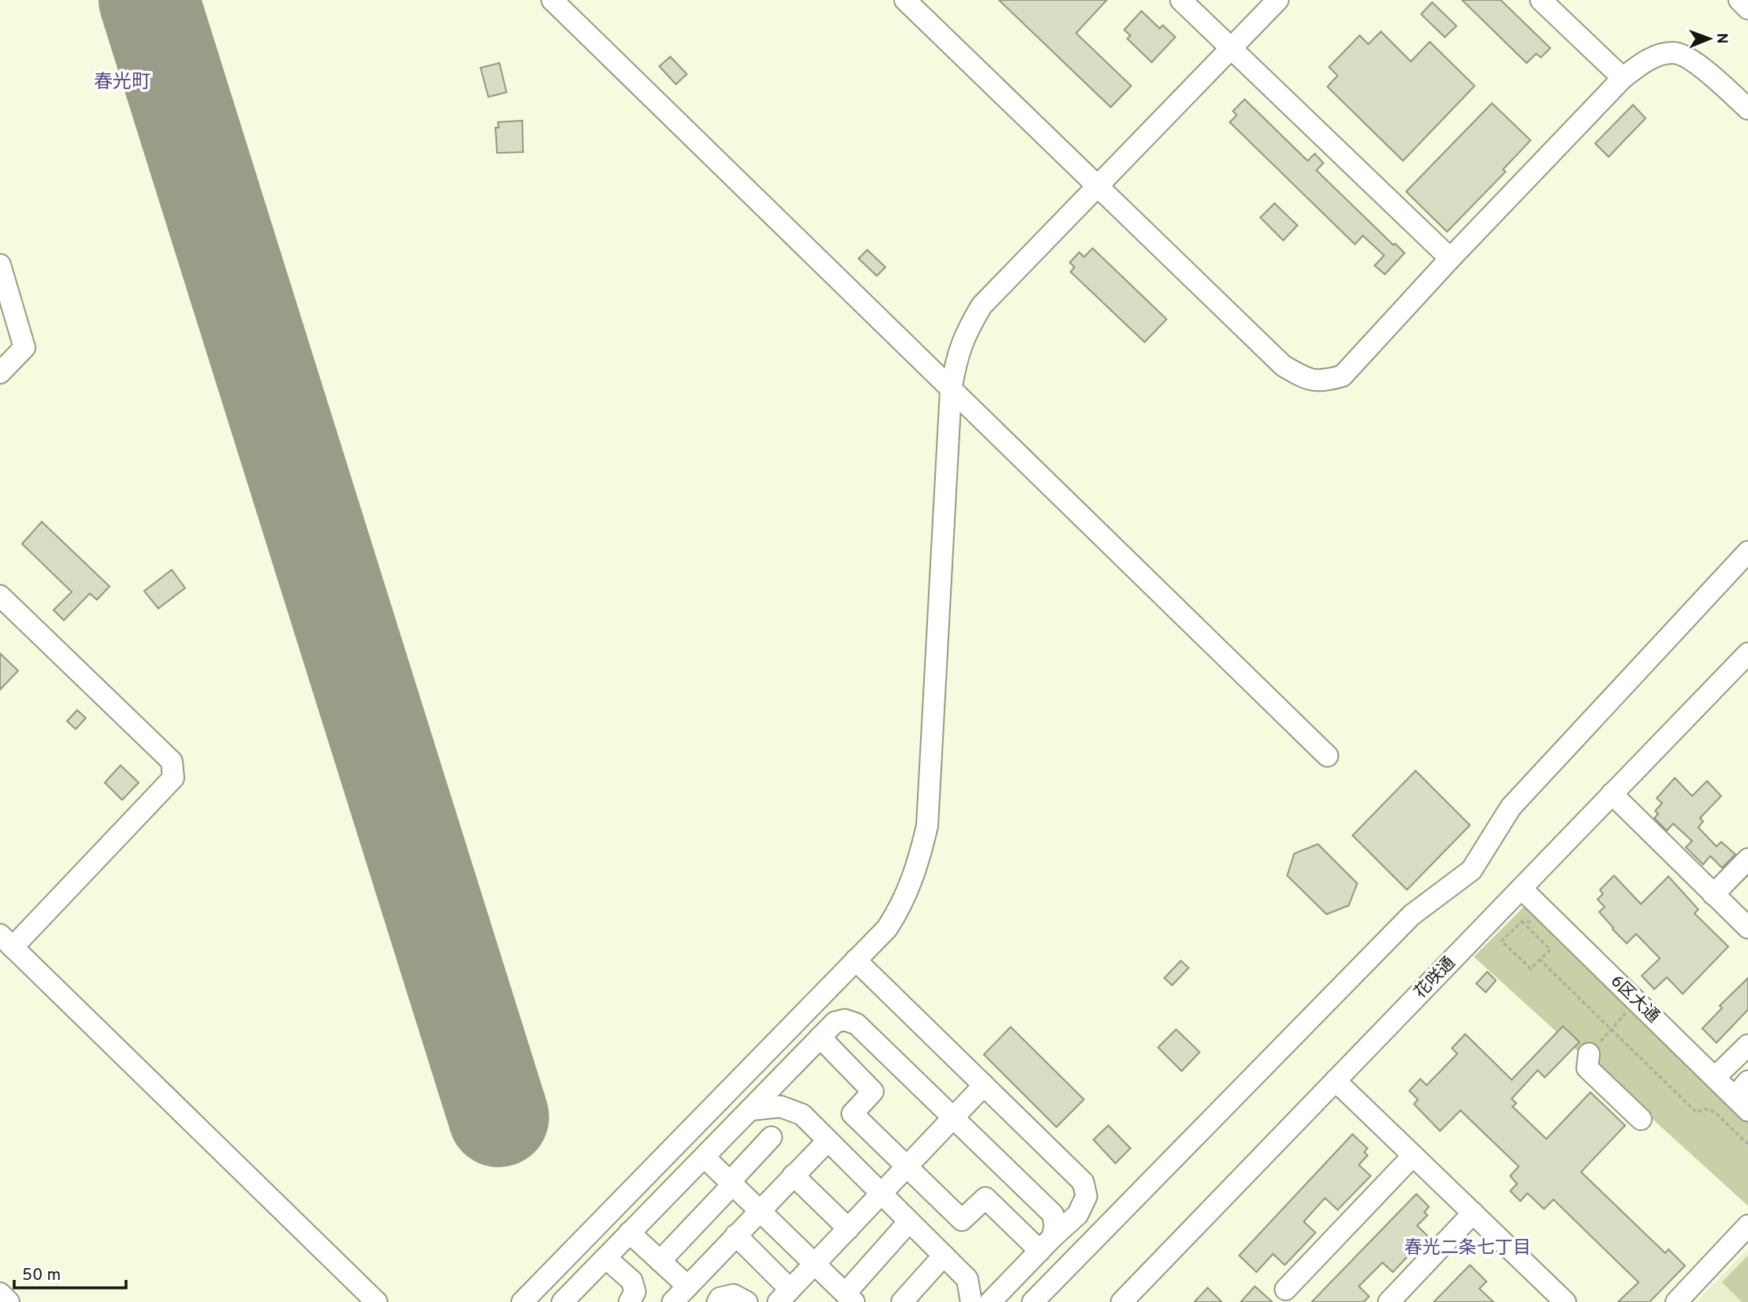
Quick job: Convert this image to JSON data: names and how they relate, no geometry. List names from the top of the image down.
{
  "streets": {
    "street": ["花咲通", "6区大通"]
  },
  "crossings": [
    ["花咲通", "6区大通"]
  ],
  "districts": ["春光町", "春光二条七丁目"],
  "scale_bar": "50 m",
  "north": "right"
}
